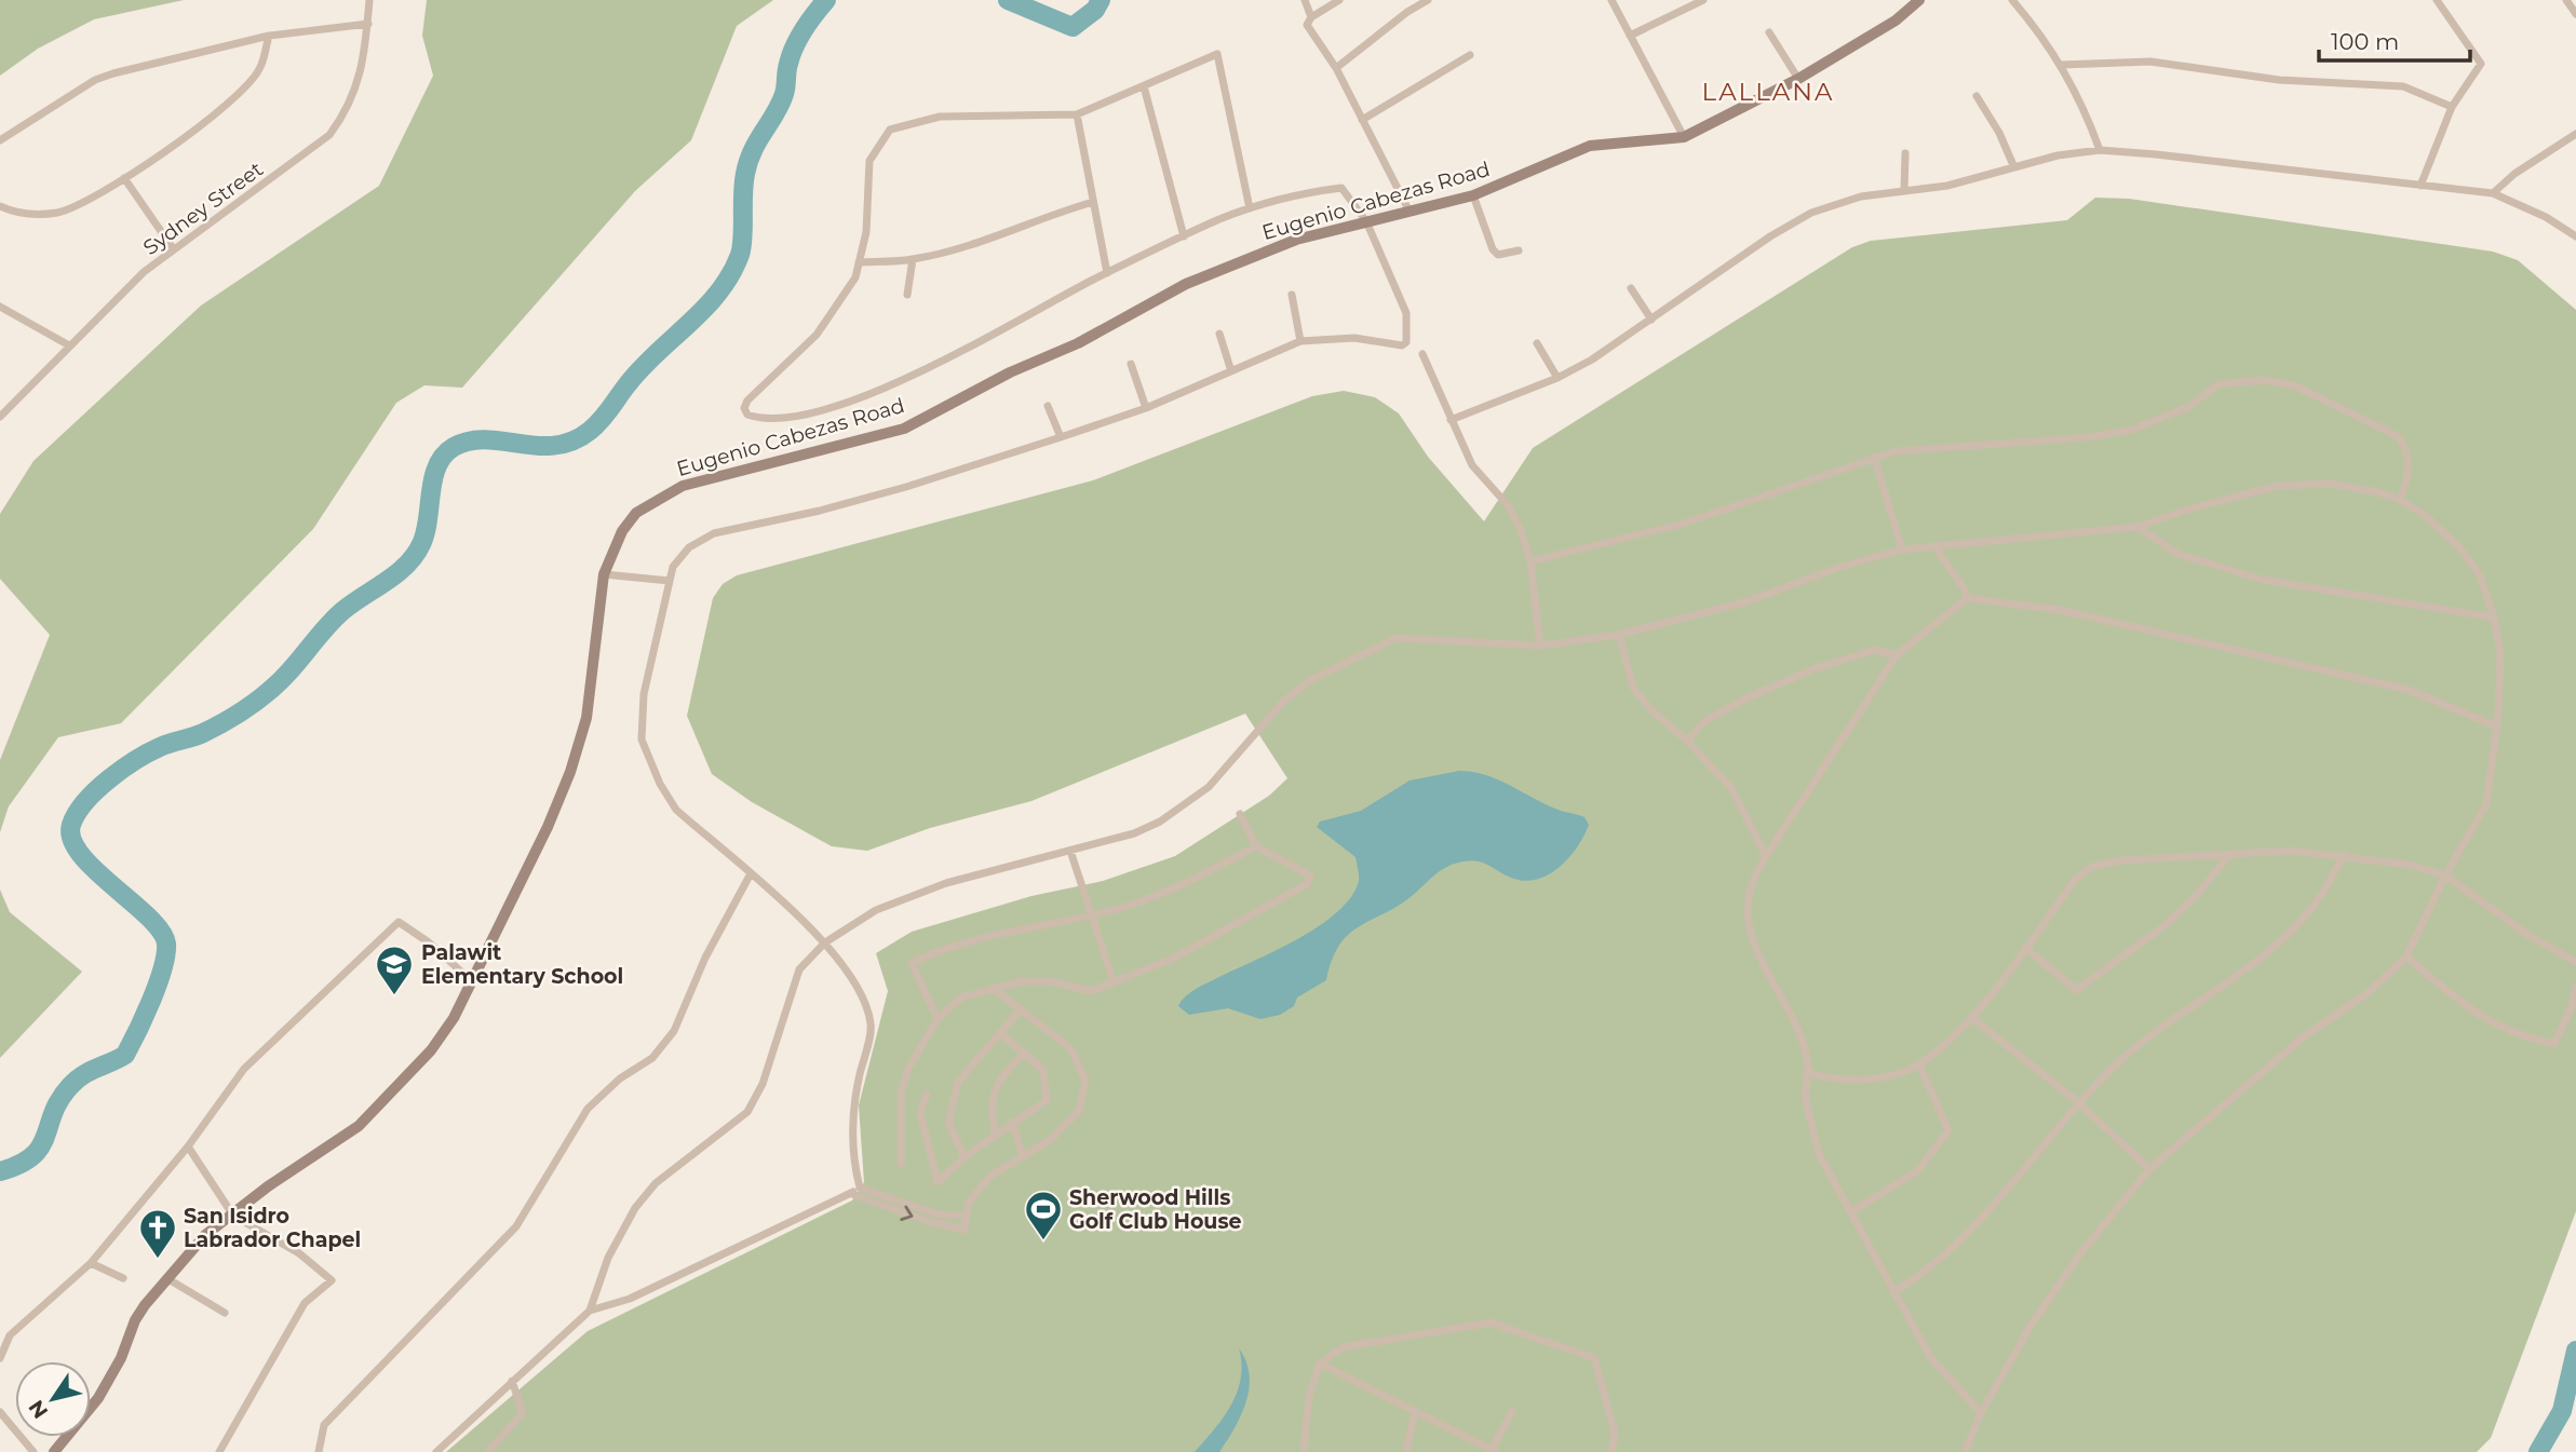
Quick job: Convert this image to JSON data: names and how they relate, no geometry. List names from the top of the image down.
{
  "streets": {
    "street": ["Eugenio Cabezas Road", "Sydney Street"]
  },
  "districts": ["LALLANA"],
  "places": {
    "school or university": ["Palawit Elementary School"],
    "sports": ["Sherwood Hills Golf Club House"],
    "church": ["San Isidro Labrador Chapel"]
  },
  "scale_bar": "100 m",
  "north": "bottom left"
}
